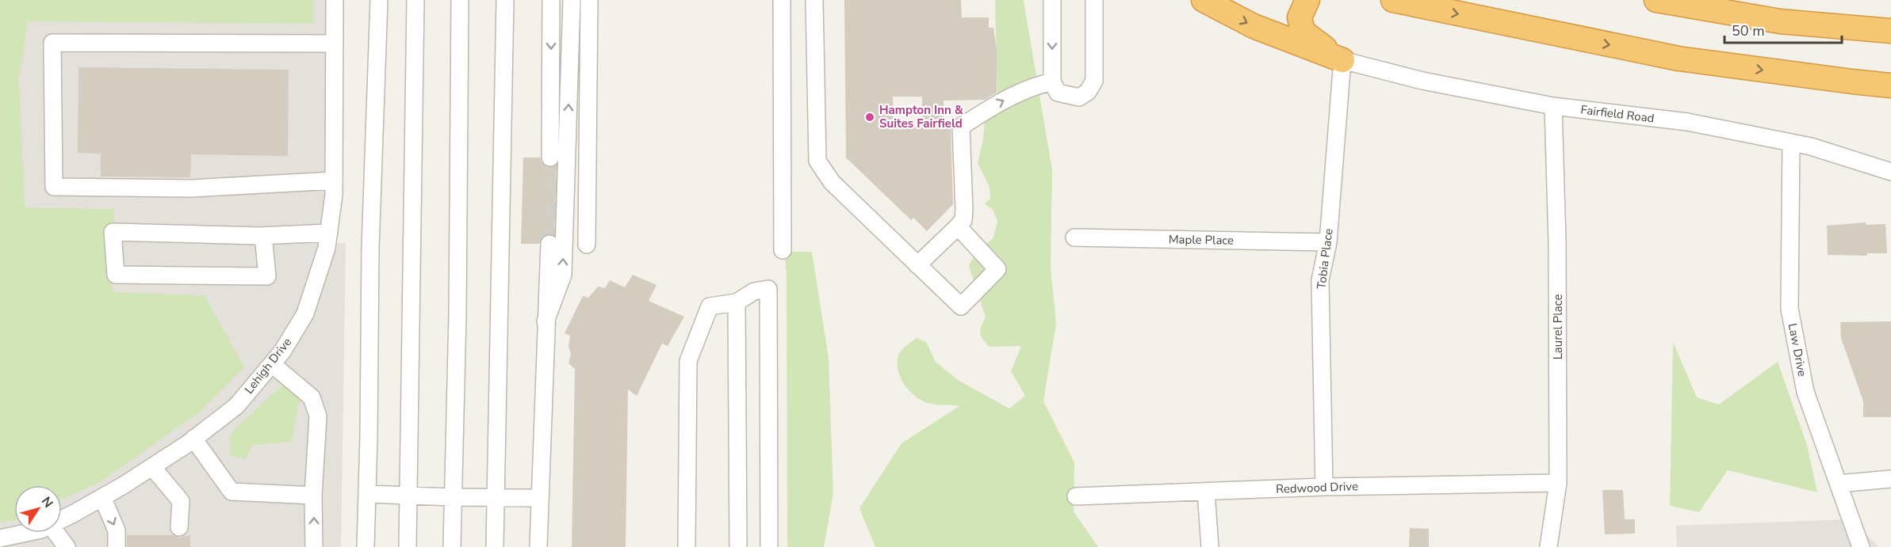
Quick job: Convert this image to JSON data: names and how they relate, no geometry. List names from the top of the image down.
{
  "streets": {
    "street": [
      "Fairfield Road",
      "Maple Place",
      "Tobia Place",
      "Laurel Place",
      "Law Drive",
      "Lehigh Drive",
      "Redwood Drive"
    ]
  },
  "crossings": [
    ["Fairfield Road", "Tobia Place"],
    ["Fairfield Road", "Laurel Place"],
    ["Fairfield Road", "Law Drive"],
    ["Maple Place", "Tobia Place"],
    ["Tobia Place", "Redwood Drive"],
    ["Laurel Place", "Redwood Drive"]
  ],
  "places": ["Hampton Inn & Suites Fairfield"],
  "scale_bar": "50 m",
  "north": "top right"
}
